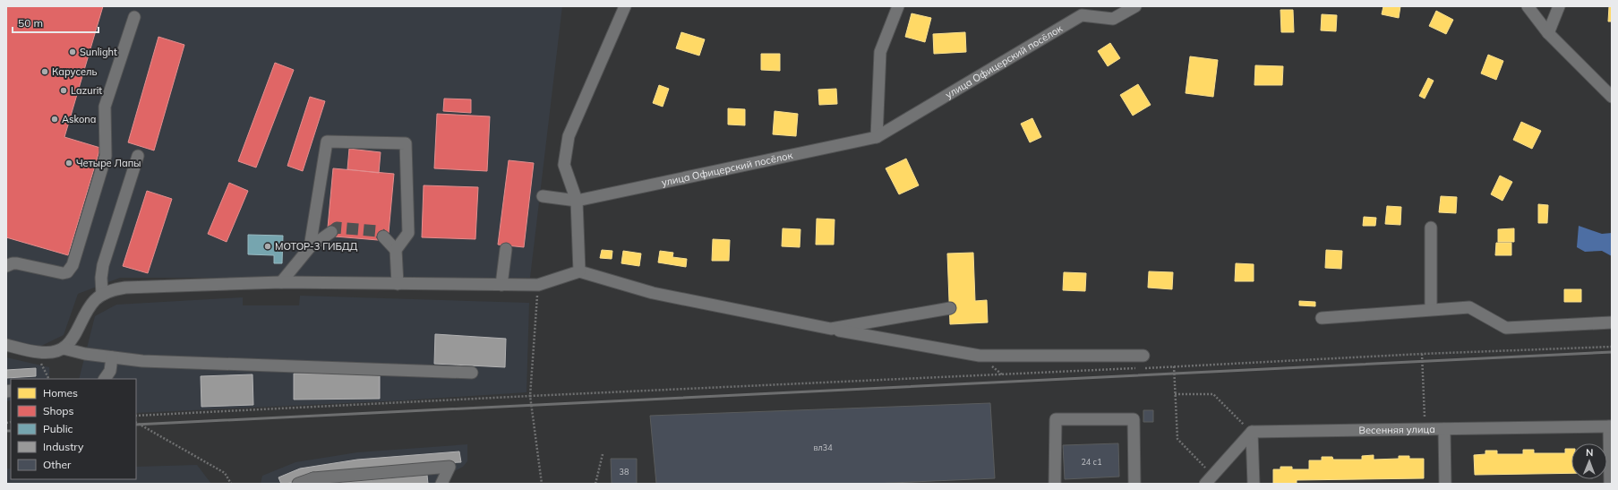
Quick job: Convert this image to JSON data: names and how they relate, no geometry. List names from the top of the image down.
{
  "streets": {
    "street": ["улица Офицерский посёлок", "Весенняя улица"]
  },
  "places": [
    "Sunlight",
    "Карусель",
    "Lazurit",
    "Askona",
    "Четыре Лапы",
    "МОТОР-3 ГИБДД"
  ],
  "house_numbers": ["вл34", "24 с1", "38"],
  "legend": [
    "Homes",
    "Shops",
    "Public",
    "Industry",
    "Other"
  ],
  "scale_bar": "50 m",
  "north": "top"
}
